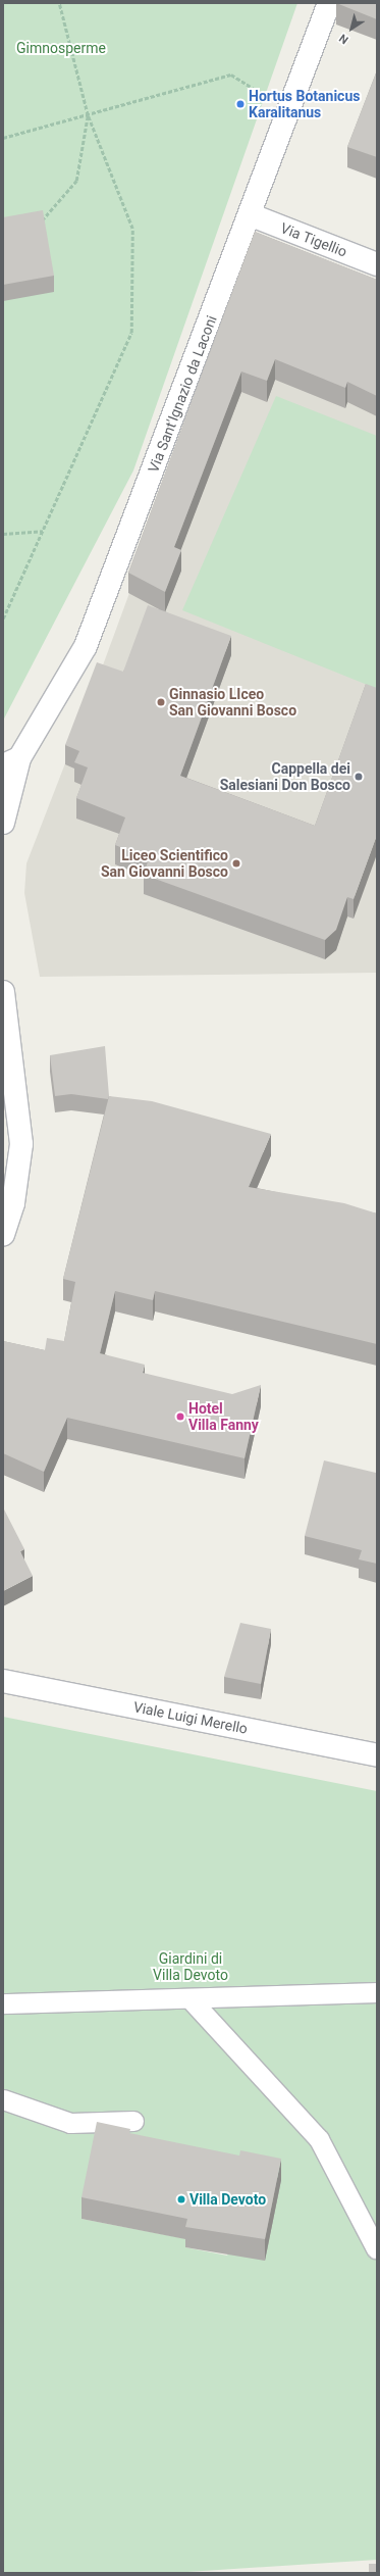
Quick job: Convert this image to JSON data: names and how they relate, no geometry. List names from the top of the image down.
{
  "streets": {
    "street": ["Via Tigellio", "Via Sant'Ignazio da Laconi", "Viale Luigi Merello"]
  },
  "crossings": [
    ["Via Tigellio", "Via Sant'Ignazio da Laconi"]
  ],
  "parks": ["Gimnosperme", "Giardini di Villa Devoto"],
  "places": [
    "Hortus Botanicus Karalitanus",
    "Ginnasio LIceo San Giovanni Bosco",
    "Cappella dei Salesiani Don Bosco",
    "Liceo Scientifico San Giovanni Bosco",
    "Hotel Villa Fanny",
    "Villa Devoto"
  ],
  "north": "bottom left"
}
